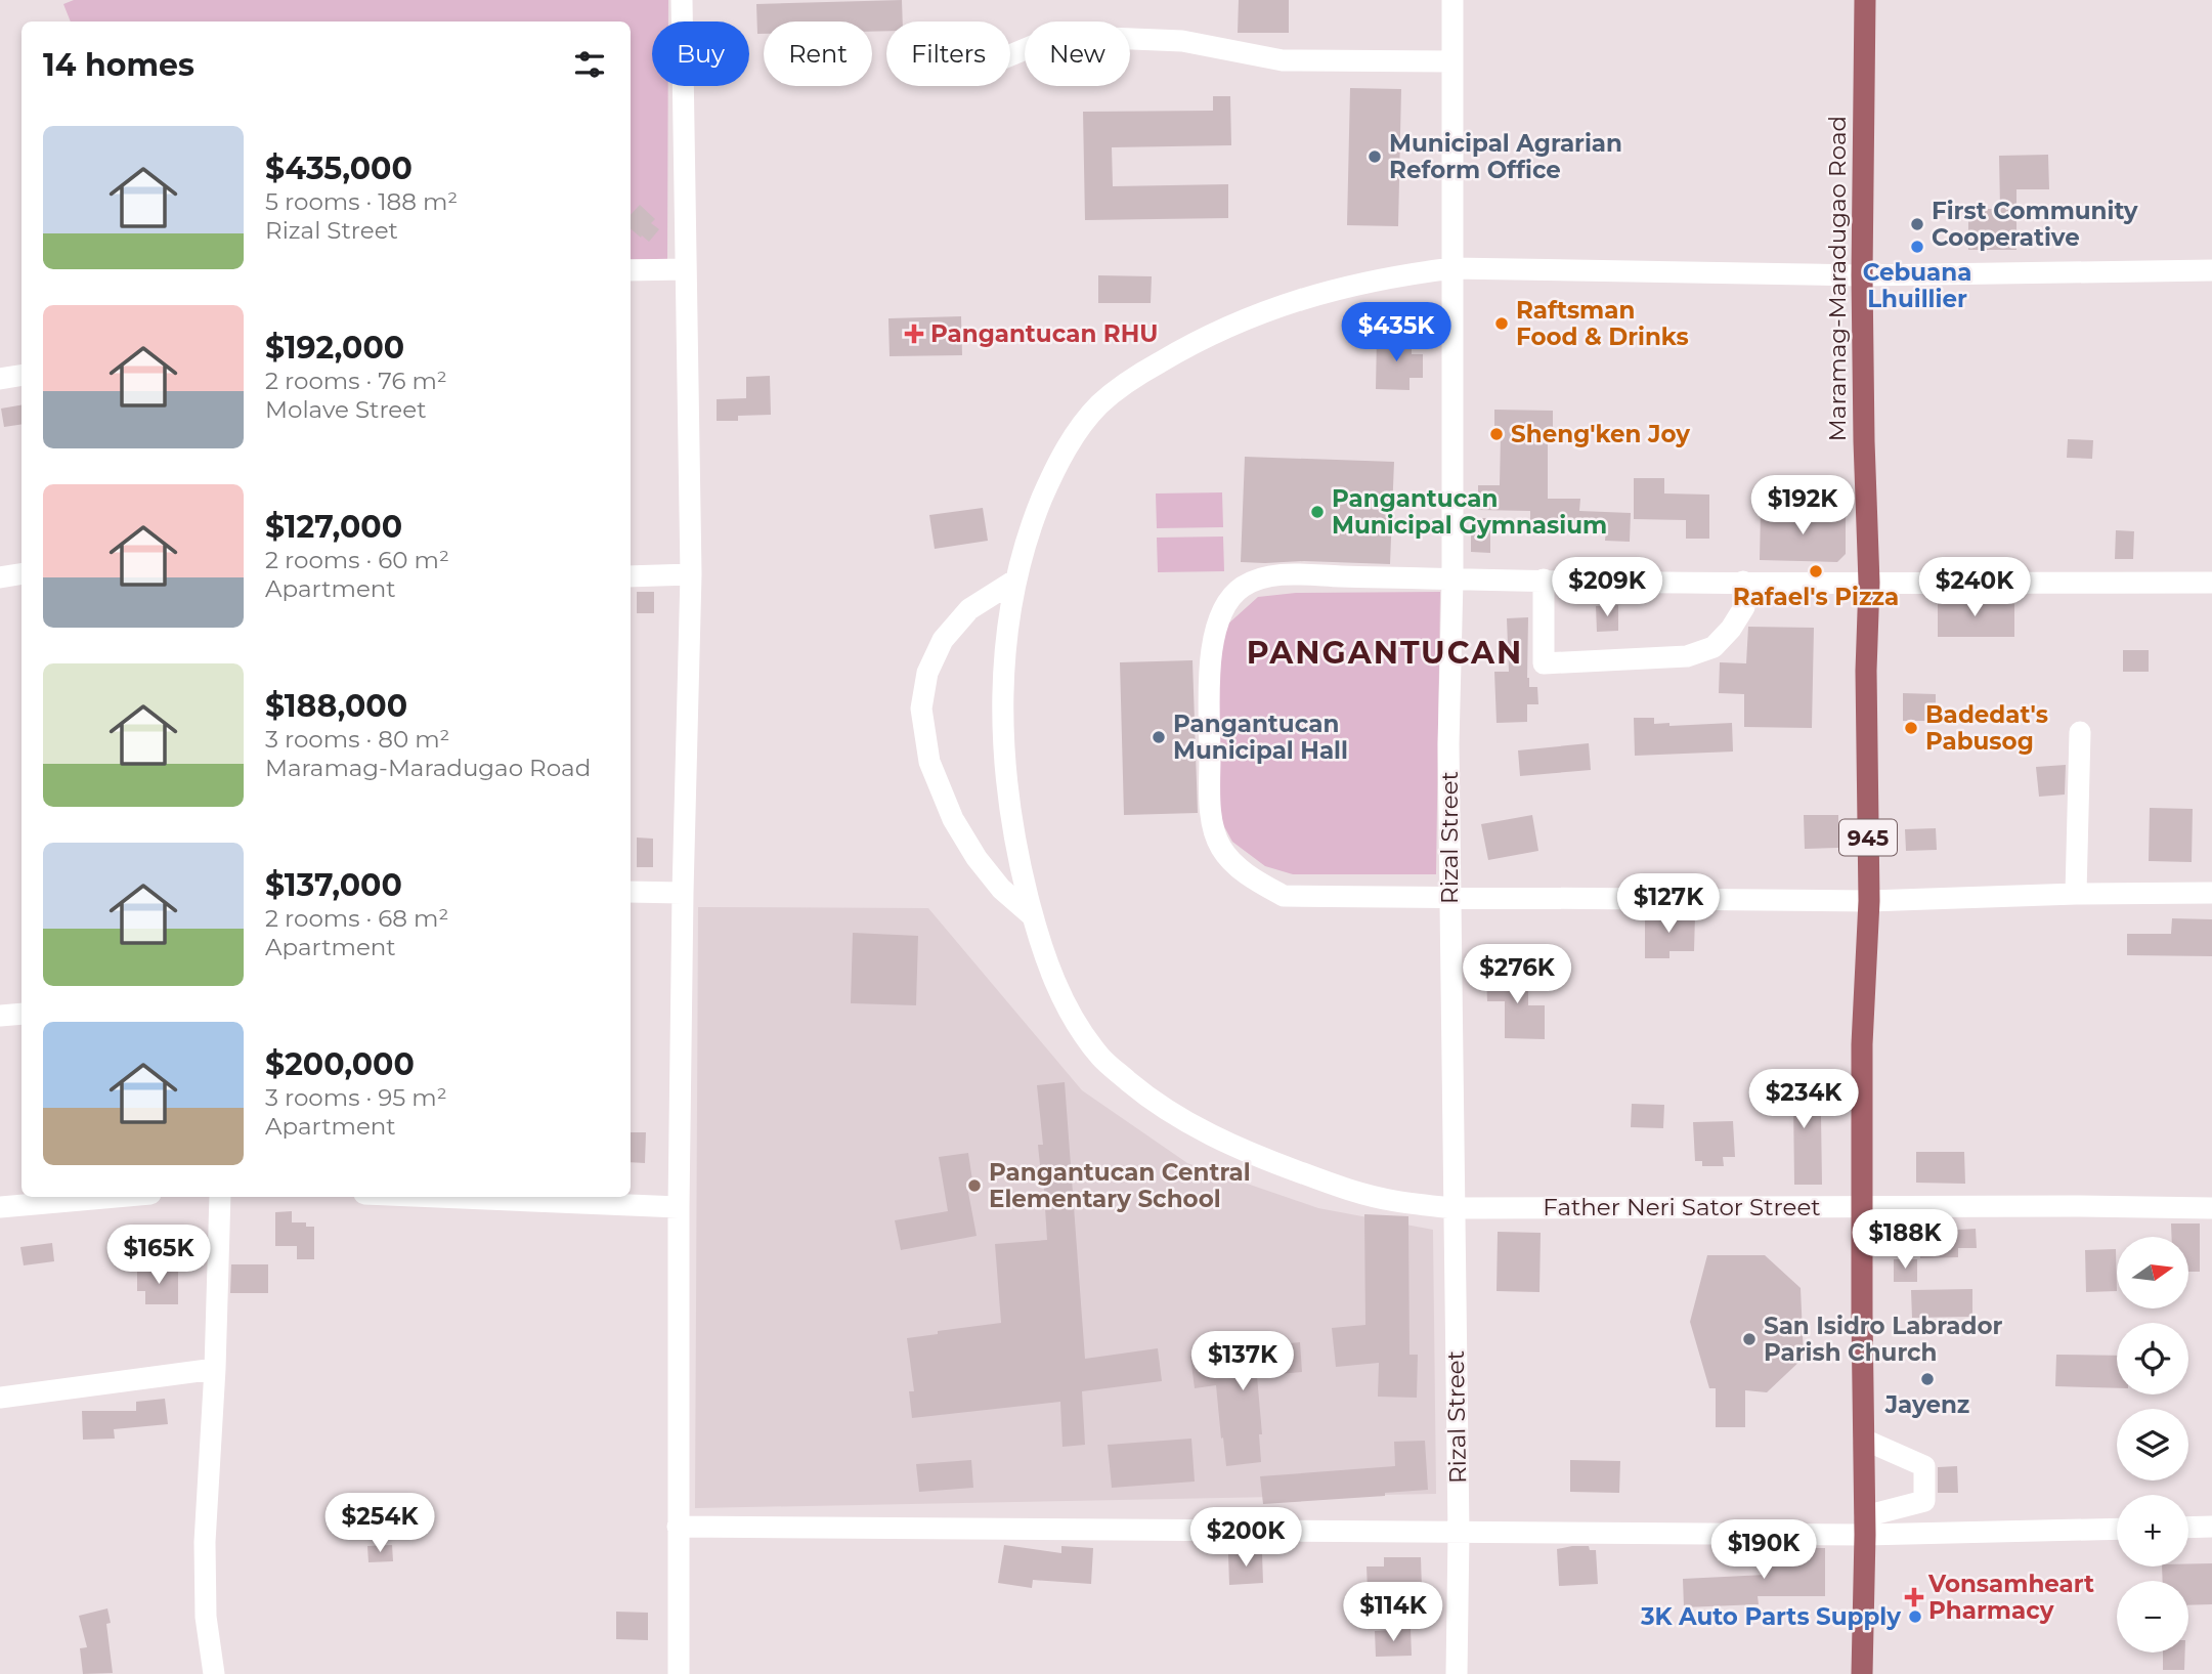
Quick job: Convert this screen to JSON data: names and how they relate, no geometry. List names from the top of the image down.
{
  "streets": {
    "main road": ["Maramag-Maradugao Road", "945"],
    "street": ["Rizal Street", "Father Neri Sator Street"]
  },
  "crossings": [
    ["Maramag-Maradugao Road", "Father Neri Sator Street"],
    ["Rizal Street", "Father Neri Sator Street"]
  ],
  "districts": ["PANGANTUCAN"],
  "places": {
    "other": [
      "Municipal Agrarian Reform Office",
      "First Community Cooperative",
      "Cebuana Lhuillier",
      "Raftsman Food & Drinks",
      "Sheng'ken Joy",
      "Pangantucan Municipal Gymnasium",
      "Rafael's Pizza",
      "Badedat's Pabusog",
      "Pangantucan Municipal Hall",
      "Pangantucan Central Elementary School",
      "San Isidro Labrador Parish Church",
      "Jayenz",
      "3K Auto Parts Supply"
    ],
    "health": ["Pangantucan RHU", "Vonsamheart Pharmacy"]
  },
  "north": "right",
  "page": {
    "chip": [
      "Buy",
      "Rent",
      "Filters",
      "New"
    ],
    "heading": "14 homes",
    "list": [
      {
        "name": "$435,000",
        "note": "5 rooms · 188 m² · Rizal Street"
      },
      {
        "name": "$192,000",
        "note": "2 rooms · 76 m² · Molave Street"
      },
      {
        "name": "$127,000",
        "note": "2 rooms · 60 m² · Apartment"
      },
      {
        "name": "$188,000",
        "note": "3 rooms · 80 m² · Maramag-Maradugao Road"
      },
      {
        "name": "$137,000",
        "note": "2 rooms · 68 m² · Apartment"
      },
      {
        "name": "$200,000",
        "note": "3 rooms · 95 m² · Apartment"
      }
    ],
    "price": [
      "$435K",
      "$192K",
      "$209K",
      "$240K",
      "$127K",
      "$276K",
      "$234K",
      "$188K",
      "$165K",
      "$137K",
      "$254K",
      "$200K",
      "$190K",
      "$114K"
    ],
    "map_buttons": ["+", "−"]
  }
}
